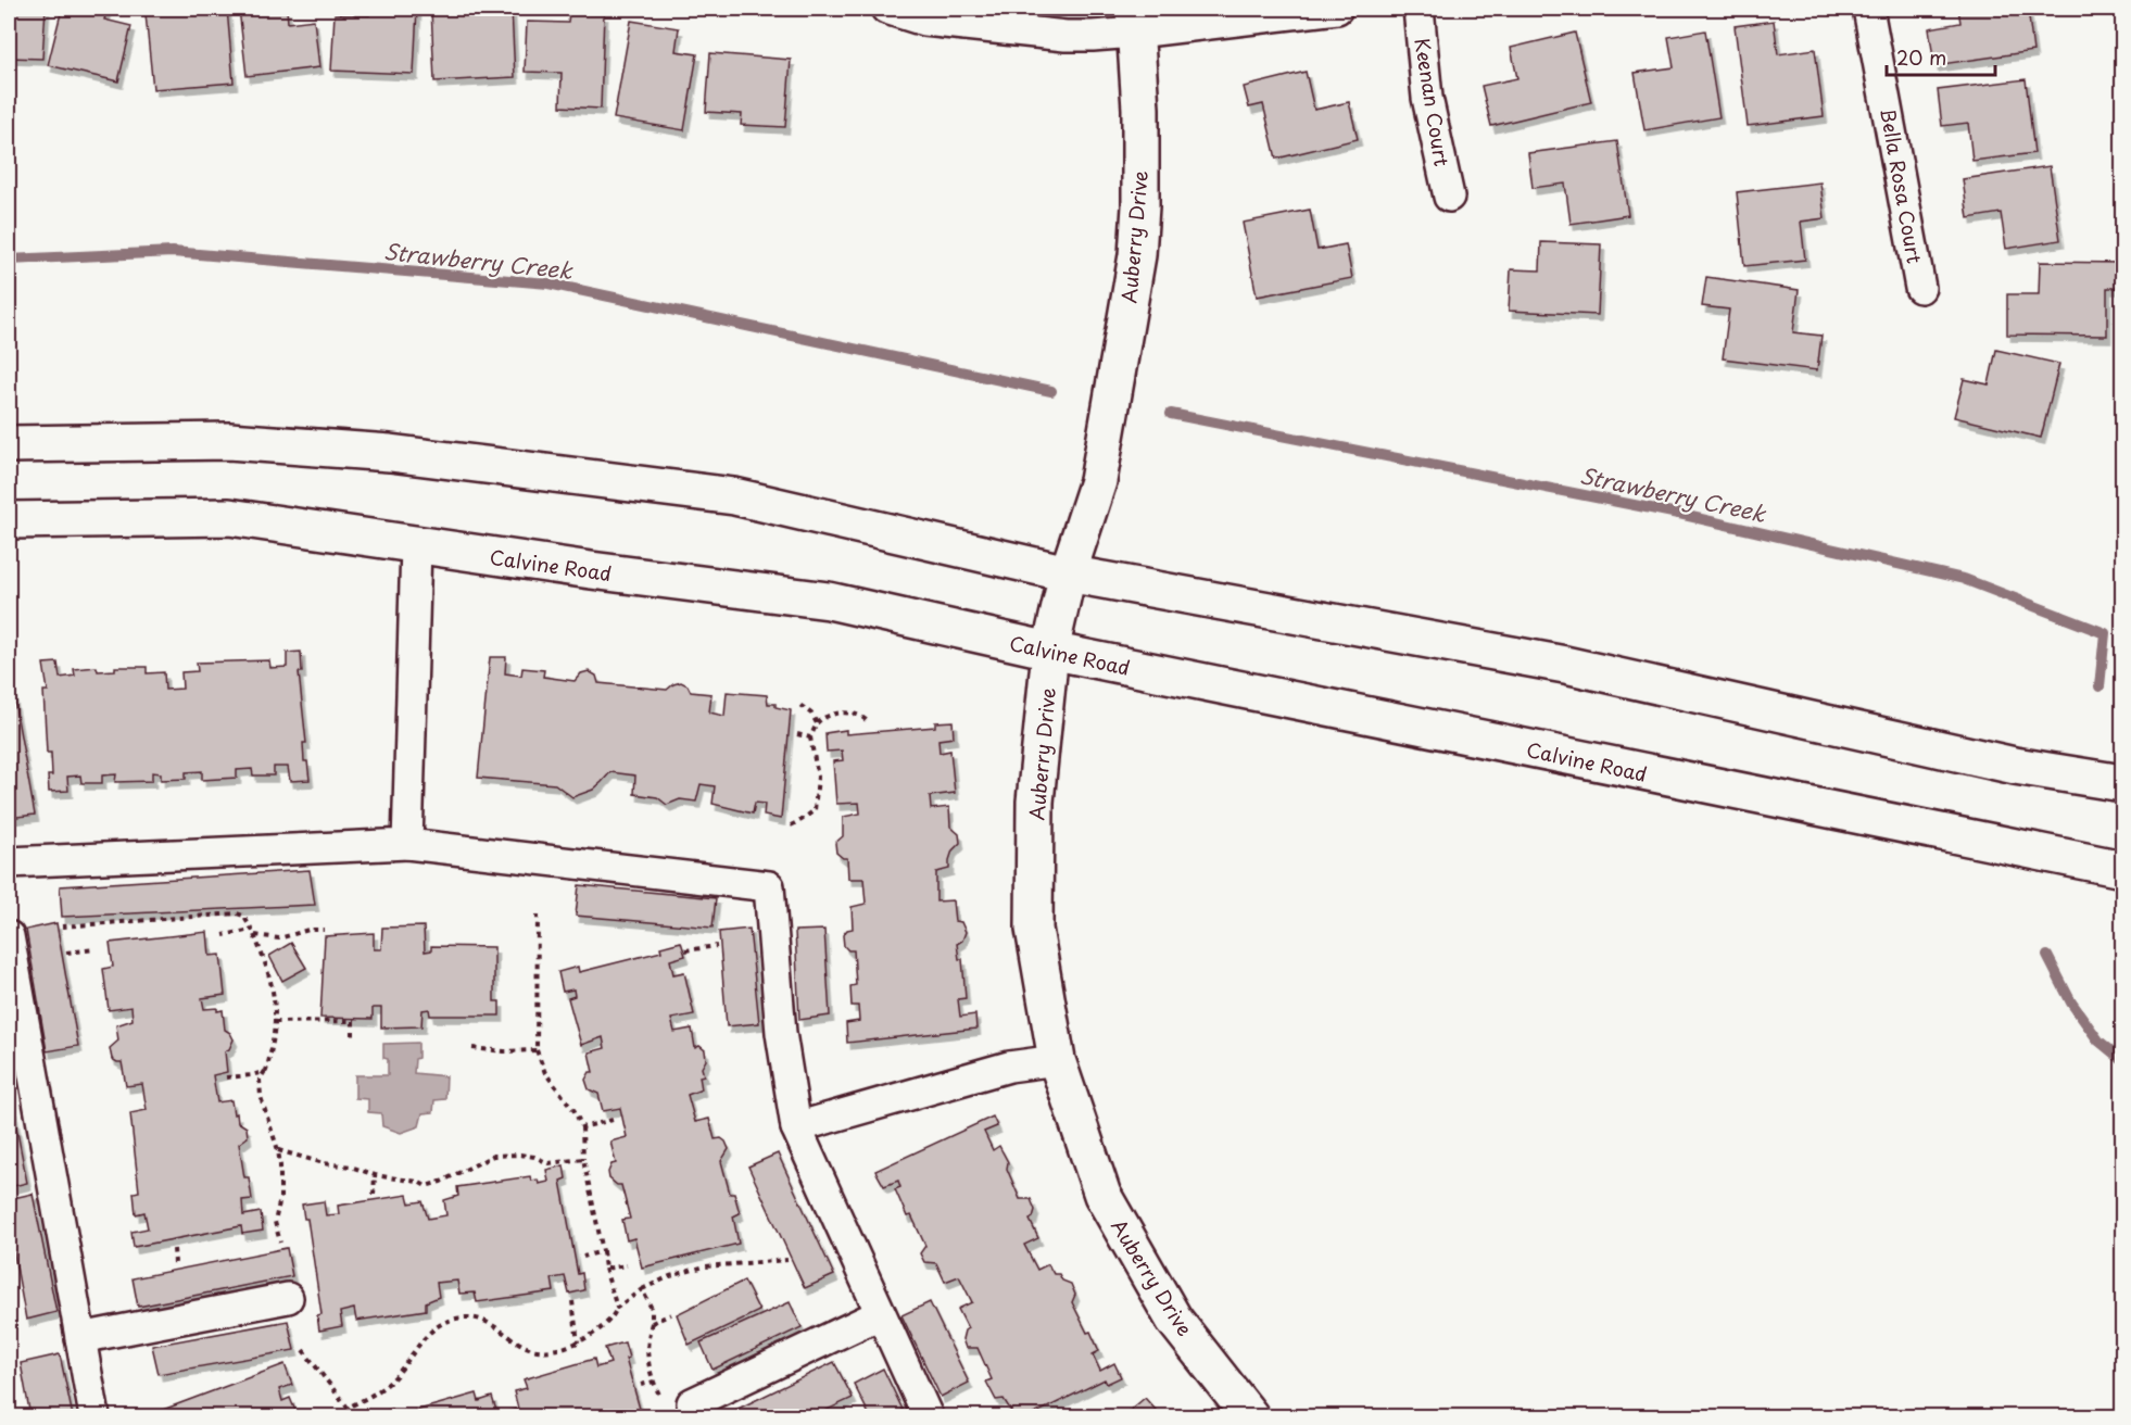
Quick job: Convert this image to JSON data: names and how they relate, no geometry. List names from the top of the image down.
{
  "streets": {
    "main road": ["Auberry Drive", "Calvine Road"],
    "street": ["Keenan Court", "Bella Rosa Court"]
  },
  "crossings": [
    ["Auberry Drive", "Calvine Road"]
  ],
  "water": ["Strawberry Creek"],
  "scale_bar": "20 m"
}
